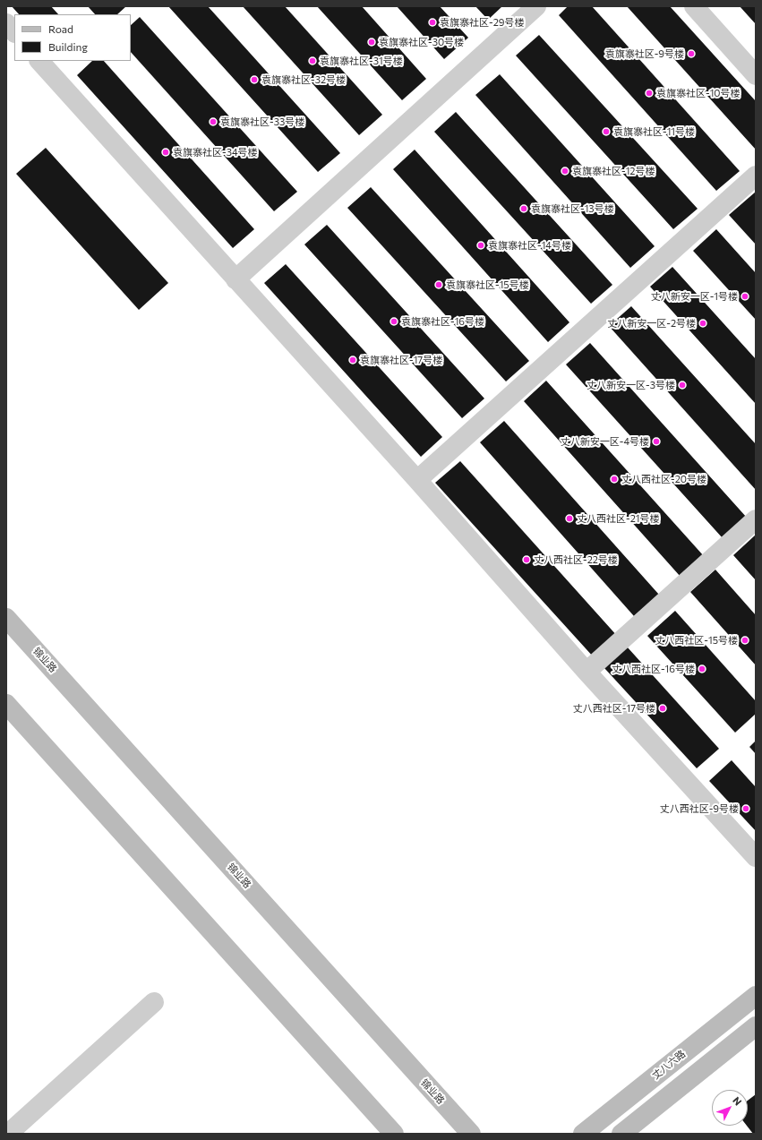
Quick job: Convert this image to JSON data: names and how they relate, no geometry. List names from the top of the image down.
{
  "streets": {
    "main road": ["锦业路", "丈八六路"]
  },
  "places": [
    "袁旗寨社区-29号楼",
    "袁旗寨社区-30号楼",
    "袁旗寨社区-9号楼",
    "袁旗寨社区-31号楼",
    "袁旗寨社区-32号楼",
    "袁旗寨社区-10号楼",
    "袁旗寨社区-33号楼",
    "袁旗寨社区-11号楼",
    "袁旗寨社区-34号楼",
    "袁旗寨社区-12号楼",
    "袁旗寨社区-13号楼",
    "袁旗寨社区-14号楼",
    "袁旗寨社区-15号楼",
    "丈八新安一区-1号楼",
    "袁旗寨社区-16号楼",
    "丈八新安一区-2号楼",
    "袁旗寨社区-17号楼",
    "丈八新安一区-3号楼",
    "丈八新安一区-4号楼",
    "丈八西社区-20号楼",
    "丈八西社区-21号楼",
    "丈八西社区-22号楼",
    "丈八西社区-15号楼",
    "丈八西社区-16号楼",
    "丈八西社区-17号楼",
    "丈八西社区-9号楼"
  ],
  "legend": ["Road", "Building"],
  "north": "top right"
}
